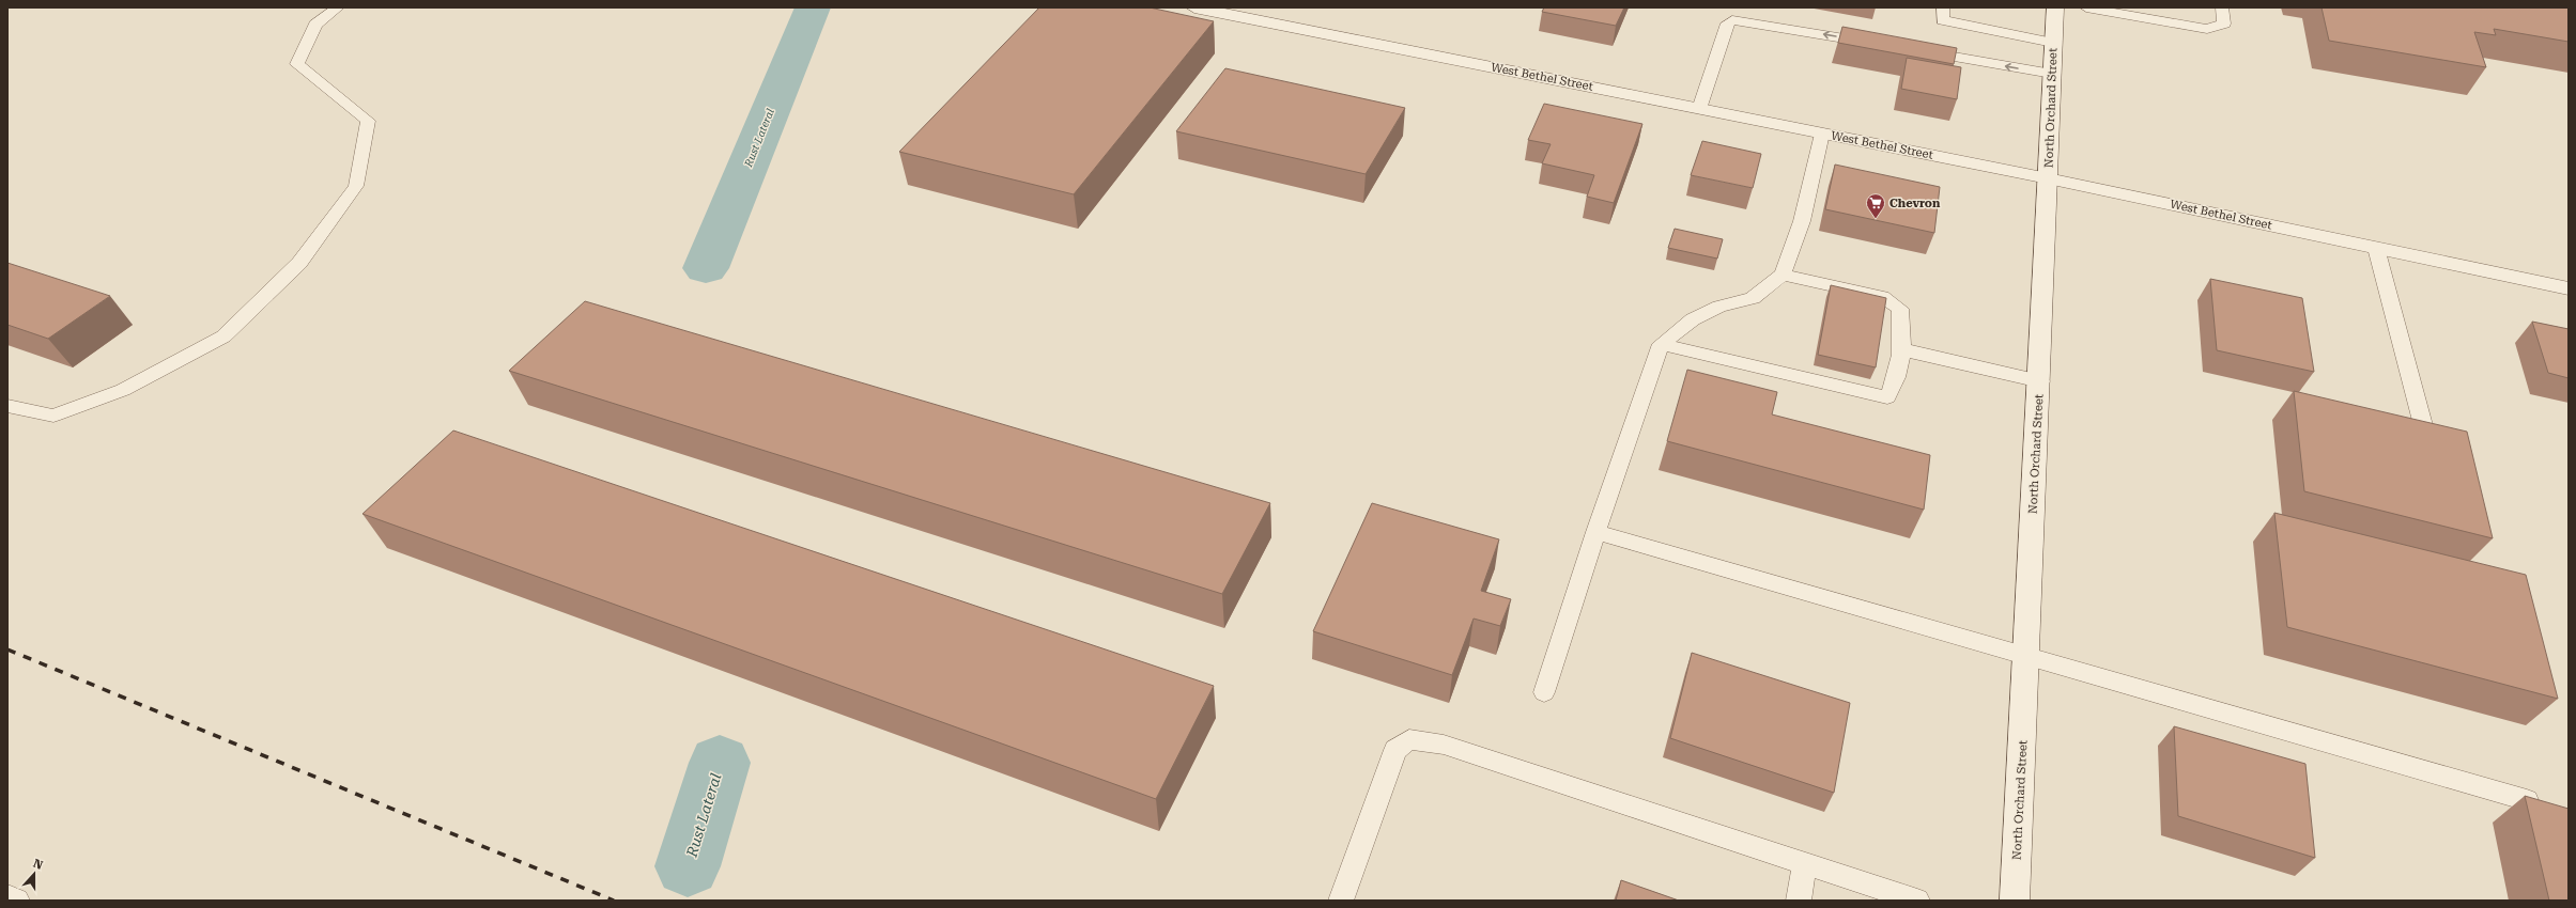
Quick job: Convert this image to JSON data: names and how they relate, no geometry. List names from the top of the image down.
{
  "streets": {
    "street": ["West Bethel Street", "North Orchard Street"]
  },
  "crossings": [
    ["West Bethel Street", "North Orchard Street"]
  ],
  "water": ["Rust Lateral"],
  "places": {
    "supermarket": ["Chevron"]
  },
  "north": "top"
}
